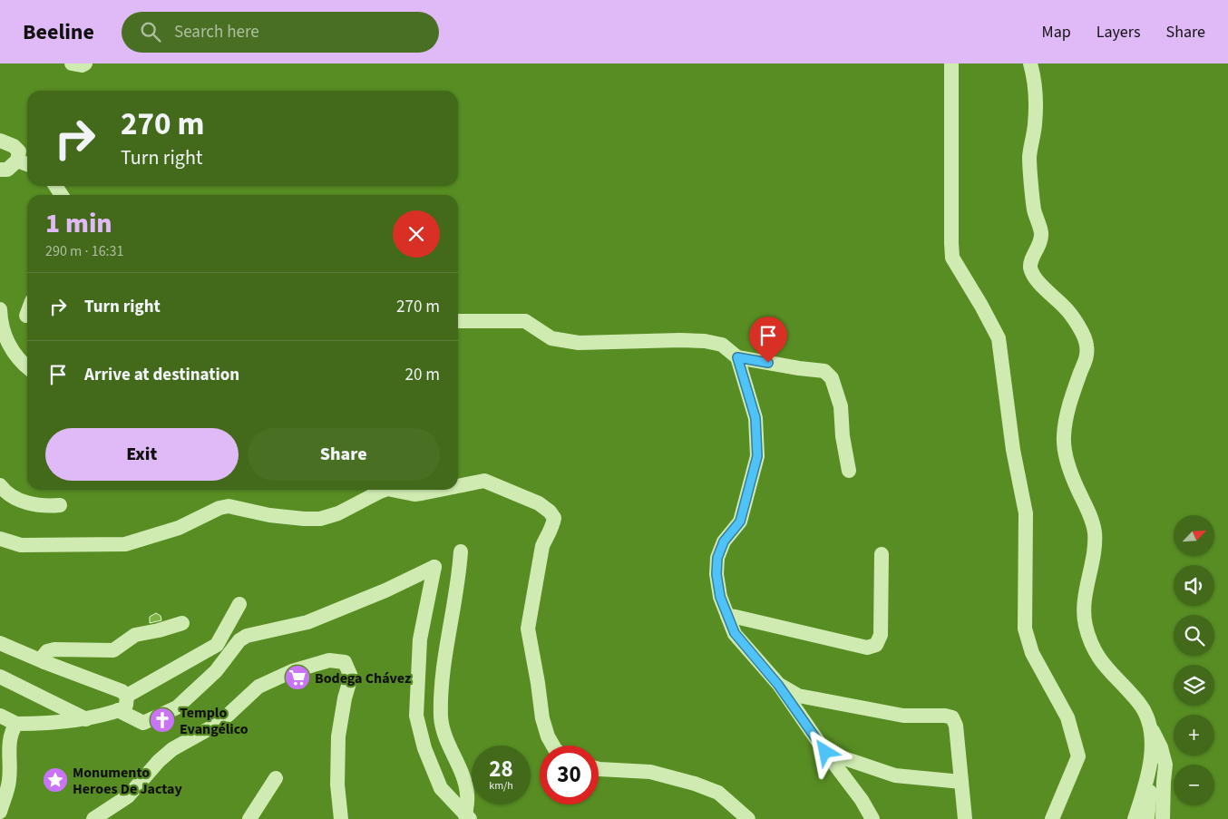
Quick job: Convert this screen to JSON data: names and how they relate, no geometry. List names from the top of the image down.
{
  "places": {
    "supermarket": ["Bodega Chávez"],
    "church": ["Templo Evangélico"],
    "place": ["Monumento Heroes De Jactay"]
  },
  "north": "top right",
  "page": {
    "header": "Beeline",
    "search": "Search here",
    "nav": ["Map", "Layers", "Share"],
    "turn": ["270 m", "Turn right"],
    "heading": ["1 min", "290 m · 16:31"],
    "list": [
      {
        "name": "Turn right",
        "value": "270 m"
      },
      {
        "name": "Arrive at destination",
        "value": "20 m"
      }
    ],
    "buttons": ["Exit", "Share"],
    "map_buttons": ["+", "−"],
    "speed": "28 km/h",
    "limit": "30"
  }
}
